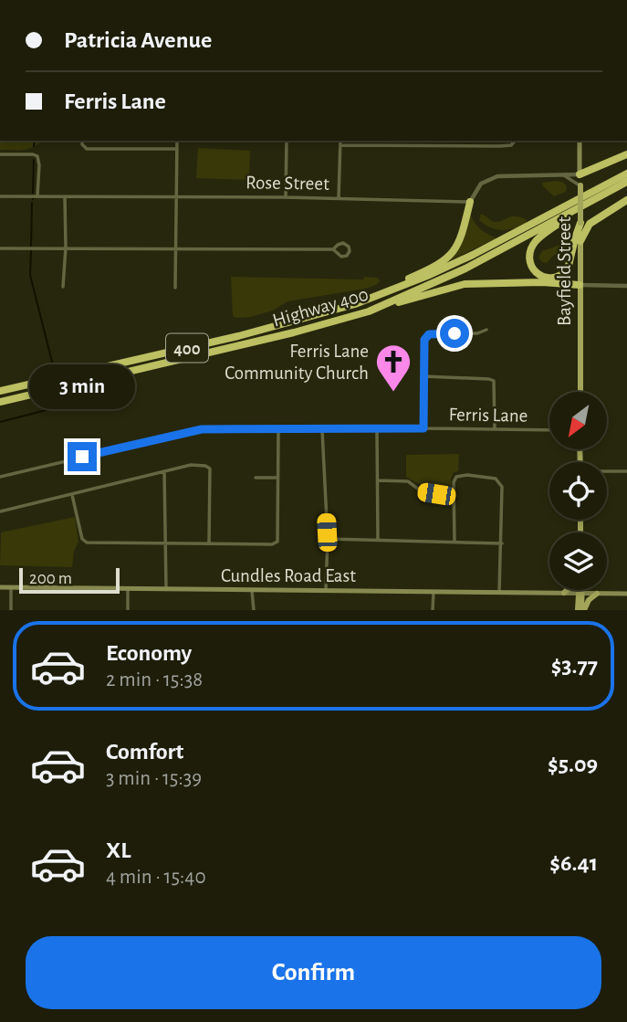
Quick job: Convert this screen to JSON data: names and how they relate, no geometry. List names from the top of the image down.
{
  "streets": {
    "highway": ["Highway 400", "400"],
    "main road": ["Bayfield Street", "Cundles Road East"],
    "street": ["Rose Street", "Ferris Lane"]
  },
  "places": {
    "church": ["Ferris Lane Community Church"]
  },
  "scale_bar": "200 m",
  "north": "bottom left",
  "page": {
    "banner": ["Patricia Avenue", "Ferris Lane"],
    "bubble": "3 min",
    "scale": "200 m",
    "list": [
      {
        "name": "Economy",
        "note": "2 min · 15:38",
        "value": "$3.77"
      },
      {
        "name": "Comfort",
        "note": "3 min · 15:39",
        "value": "$5.09"
      },
      {
        "name": "XL",
        "note": "4 min · 15:40",
        "value": "$6.41"
      }
    ],
    "buttons": "Confirm"
  }
}
